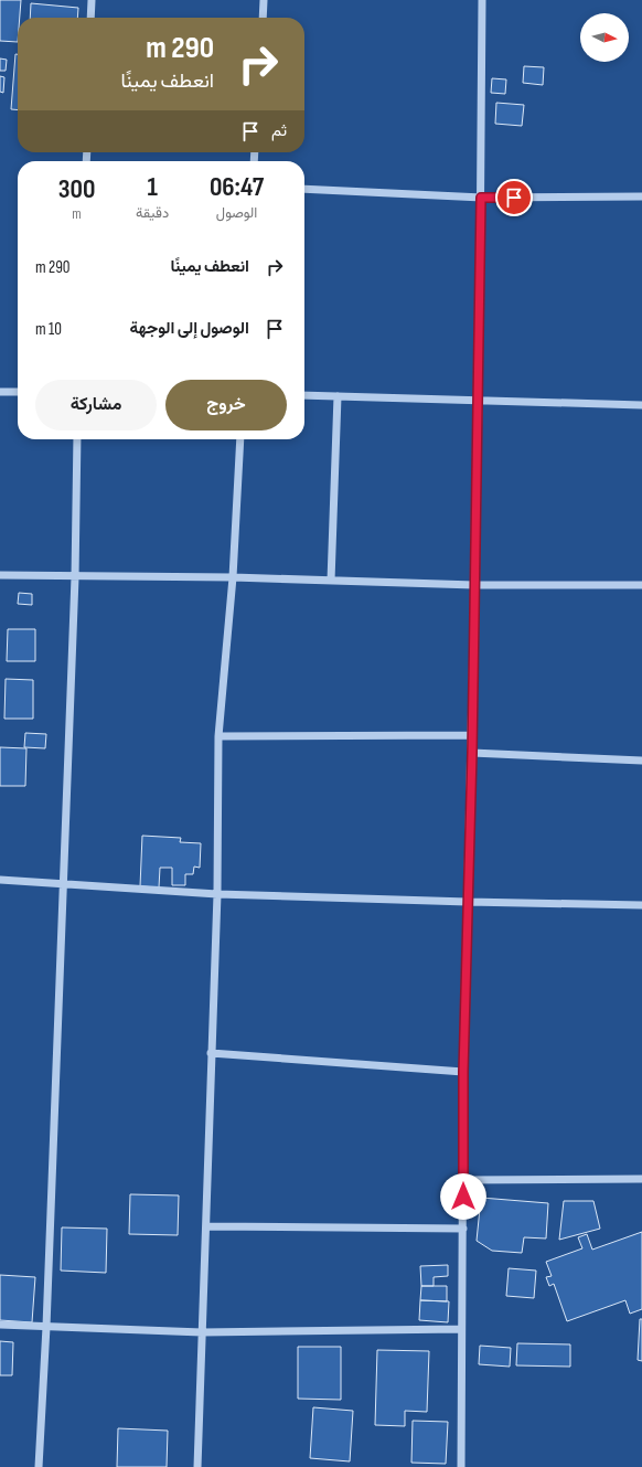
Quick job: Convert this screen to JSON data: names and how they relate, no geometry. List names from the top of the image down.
{
  "north": "right",
  "page": {
    "turn": ["290 m", "انعطف يمينًا"],
    "then": "ثم",
    "eta": [
      "06:47",
      "الوصول",
      "1",
      "دقيقة",
      "300",
      "m"
    ],
    "list": [
      {
        "name": "انعطف يمينًا",
        "value": "290 m"
      },
      {
        "name": "الوصول إلى الوجهة",
        "value": "10 m"
      }
    ],
    "buttons": ["خروج", "مشاركة"]
  }
}
